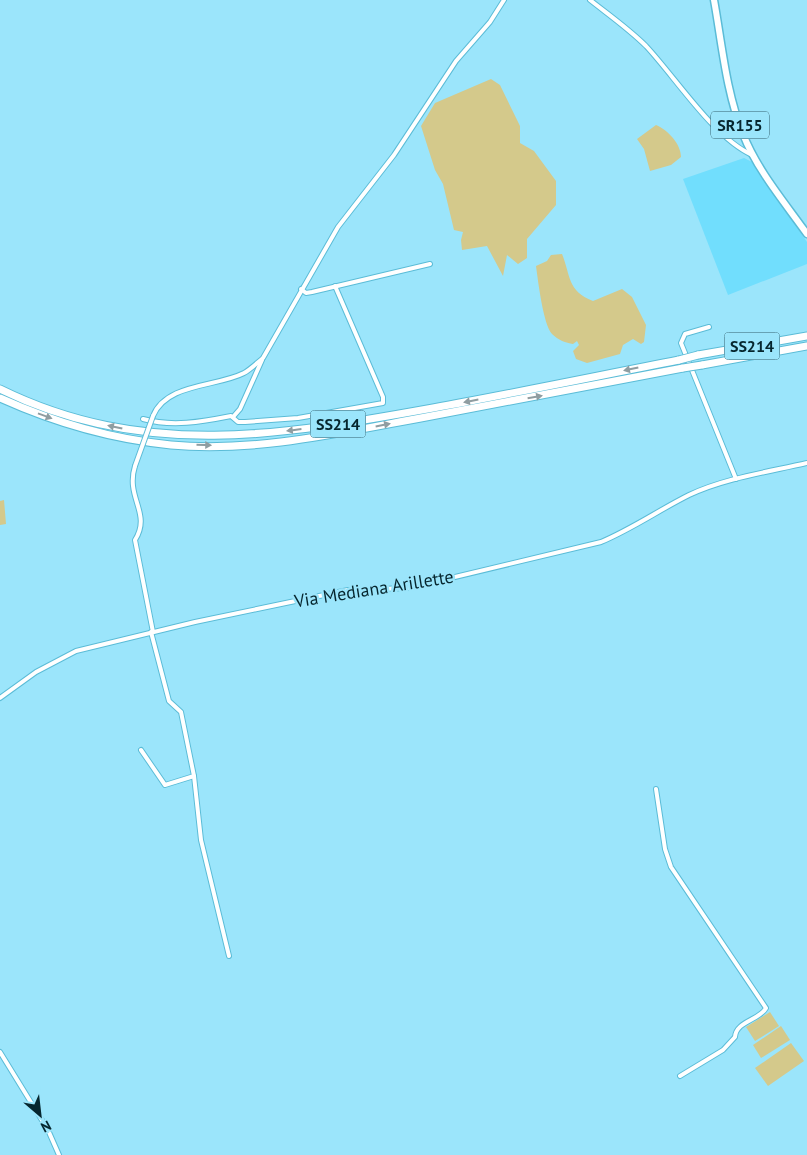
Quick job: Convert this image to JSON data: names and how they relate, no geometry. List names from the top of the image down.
{
  "streets": {
    "highway": ["SS214"],
    "main road": ["SR155"],
    "street": ["Via Mediana Arillette"]
  },
  "north": "bottom right"
}
